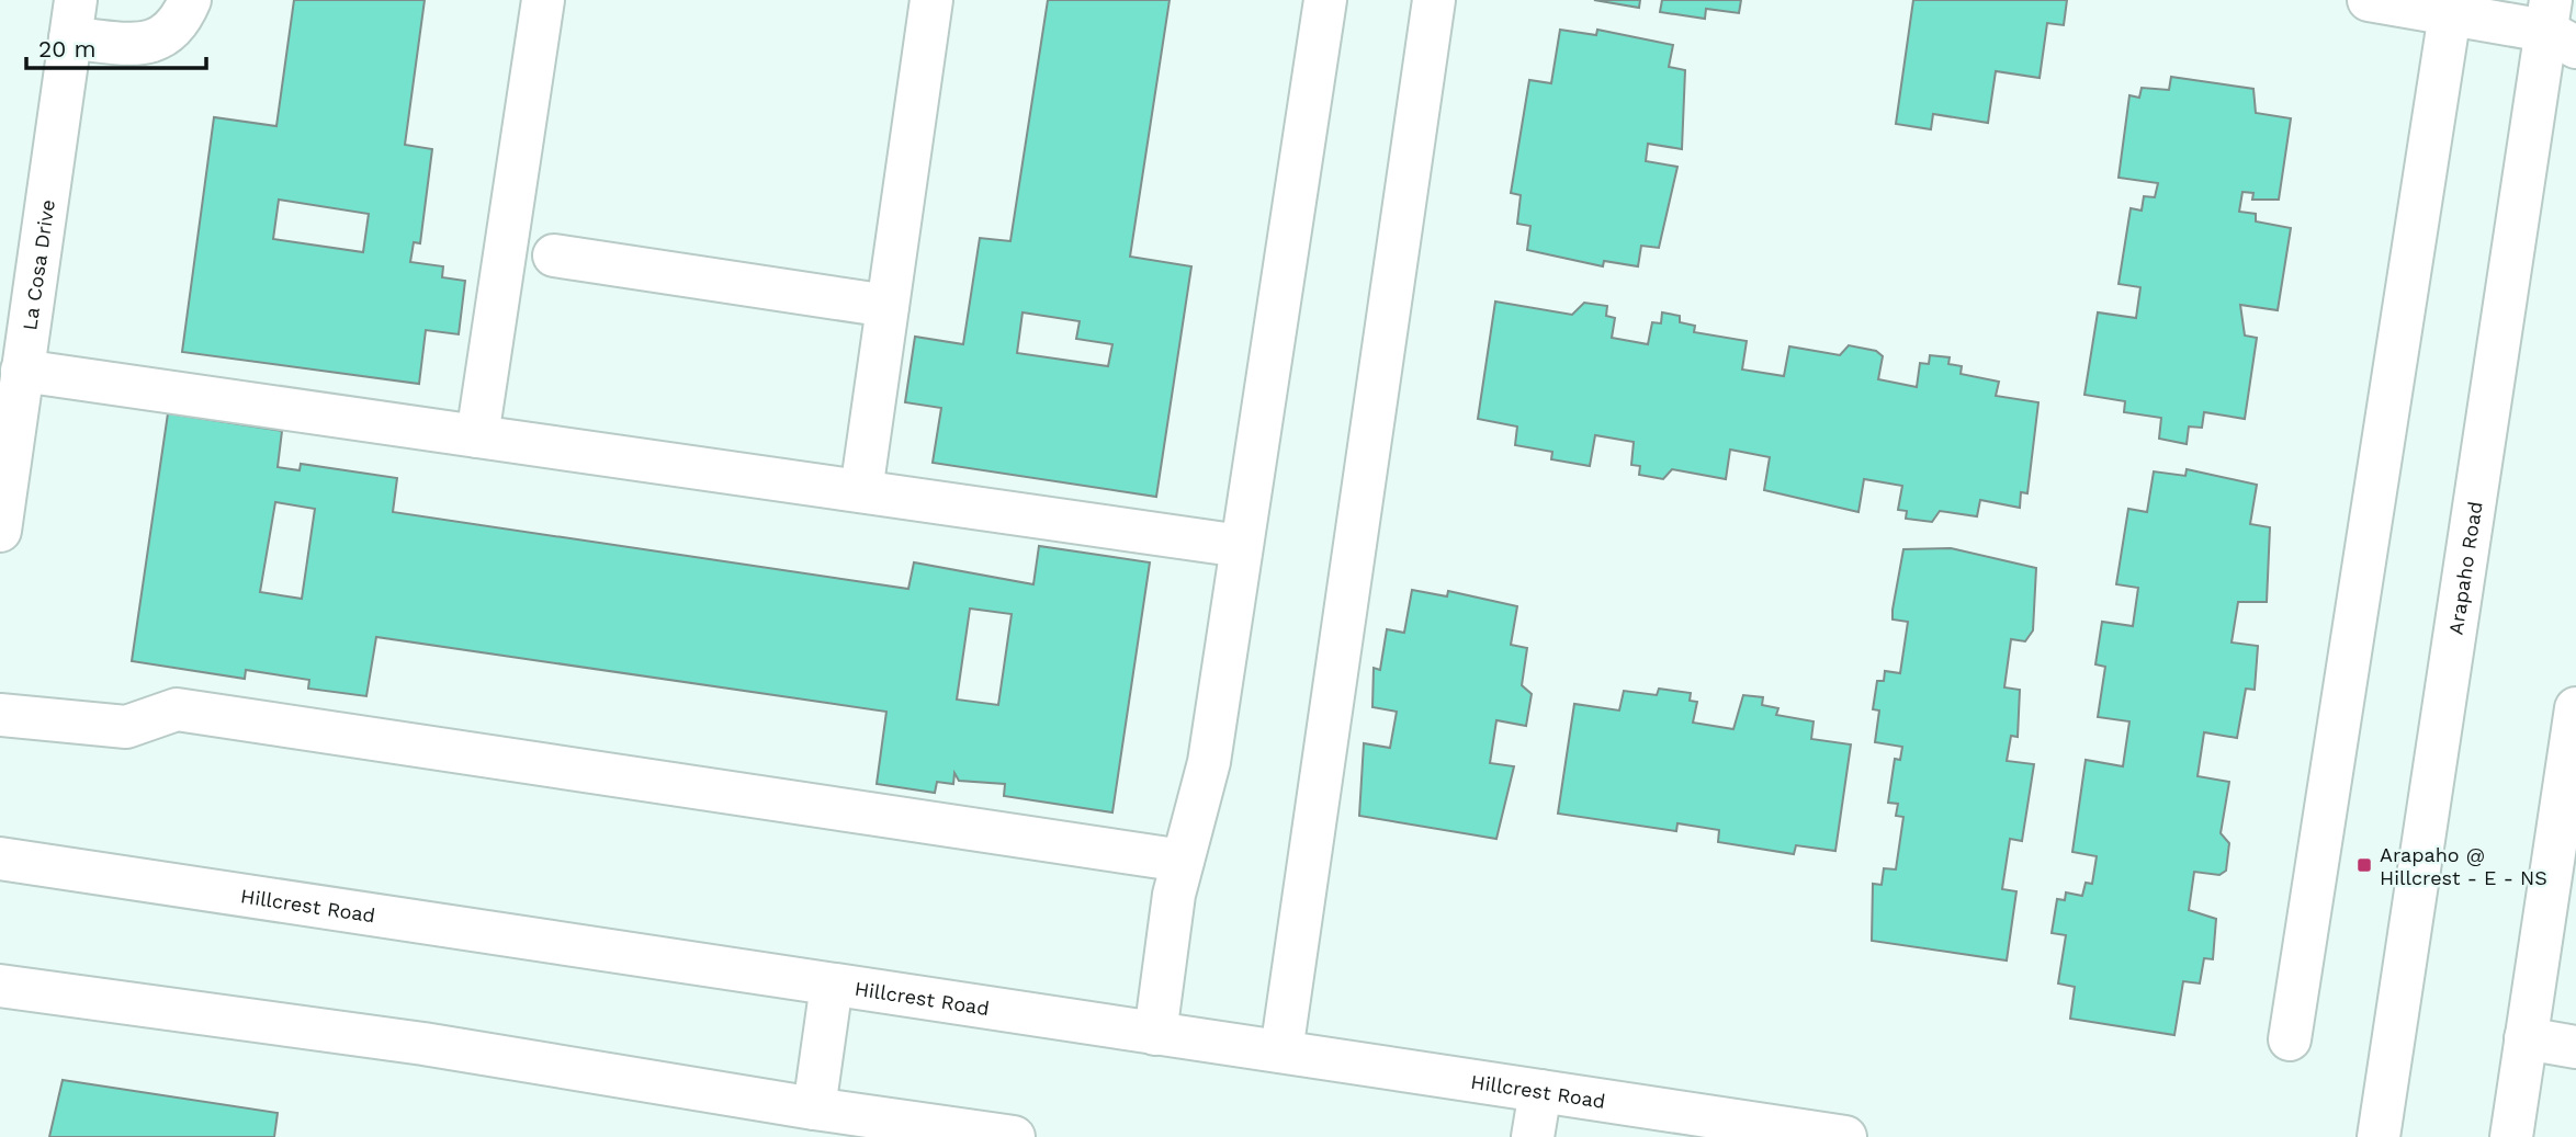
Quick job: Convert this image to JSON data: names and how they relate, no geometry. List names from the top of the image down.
{
  "streets": {
    "main road": ["La Cosa Drive", "Arapaho Road", "Hillcrest Road"]
  },
  "places": {
    "transit": ["Arapaho @ Hillcrest - E - NS"]
  },
  "scale_bar": "20 m"
}
